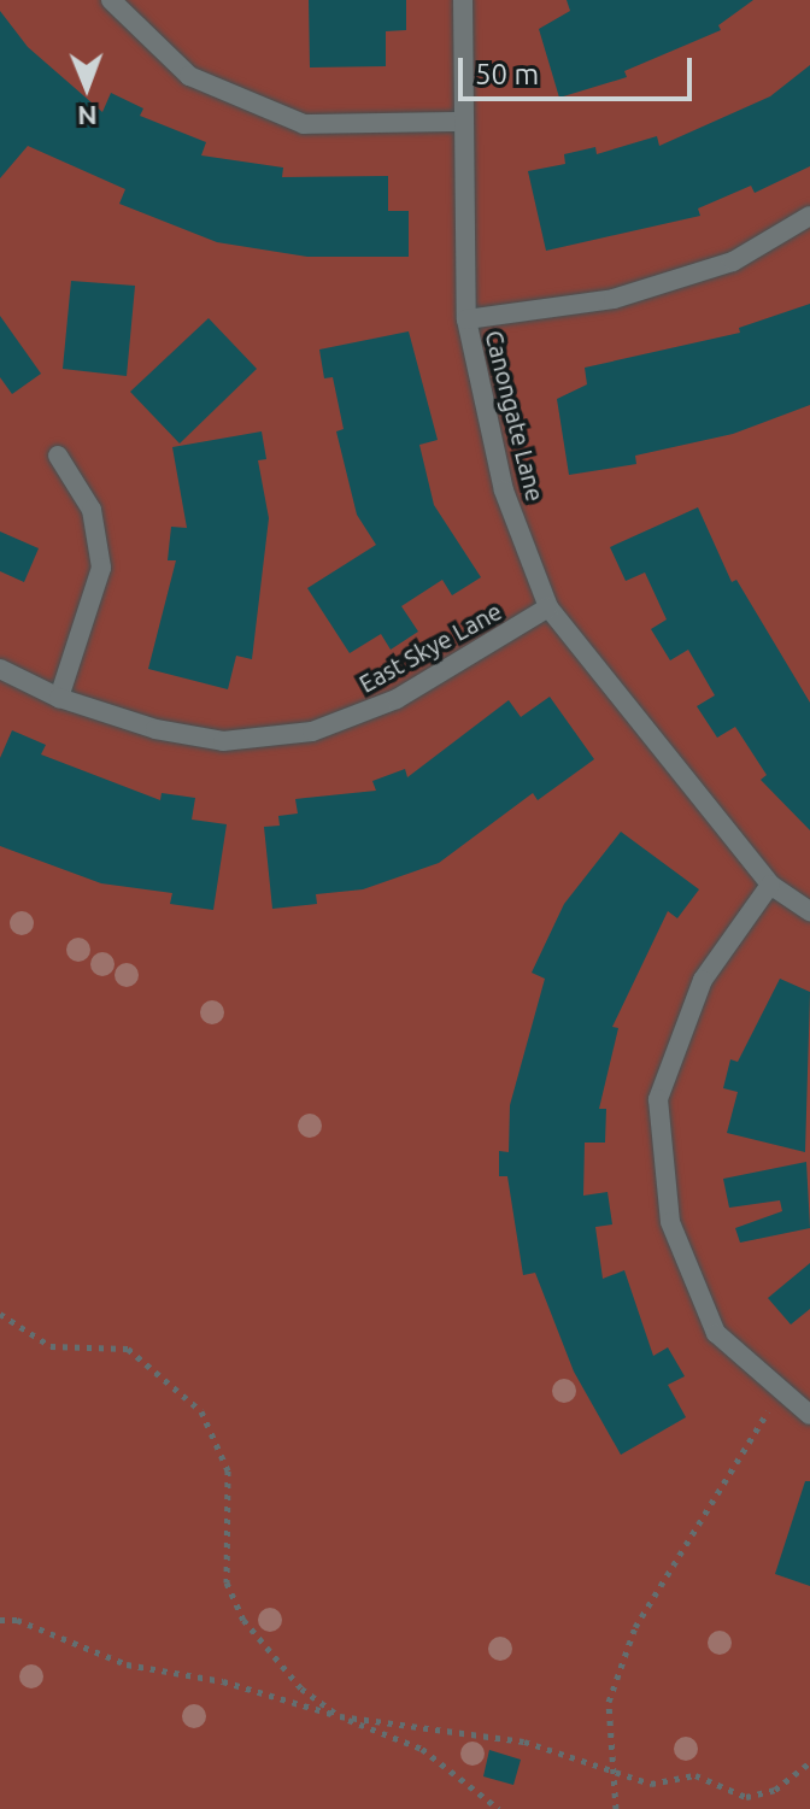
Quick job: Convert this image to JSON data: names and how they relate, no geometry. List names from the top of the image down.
{
  "streets": {
    "street": ["Canongate Lane", "East Skye Lane"]
  },
  "crossings": [
    ["Canongate Lane", "East Skye Lane"]
  ],
  "scale_bar": "50 m",
  "north": "bottom"
}
